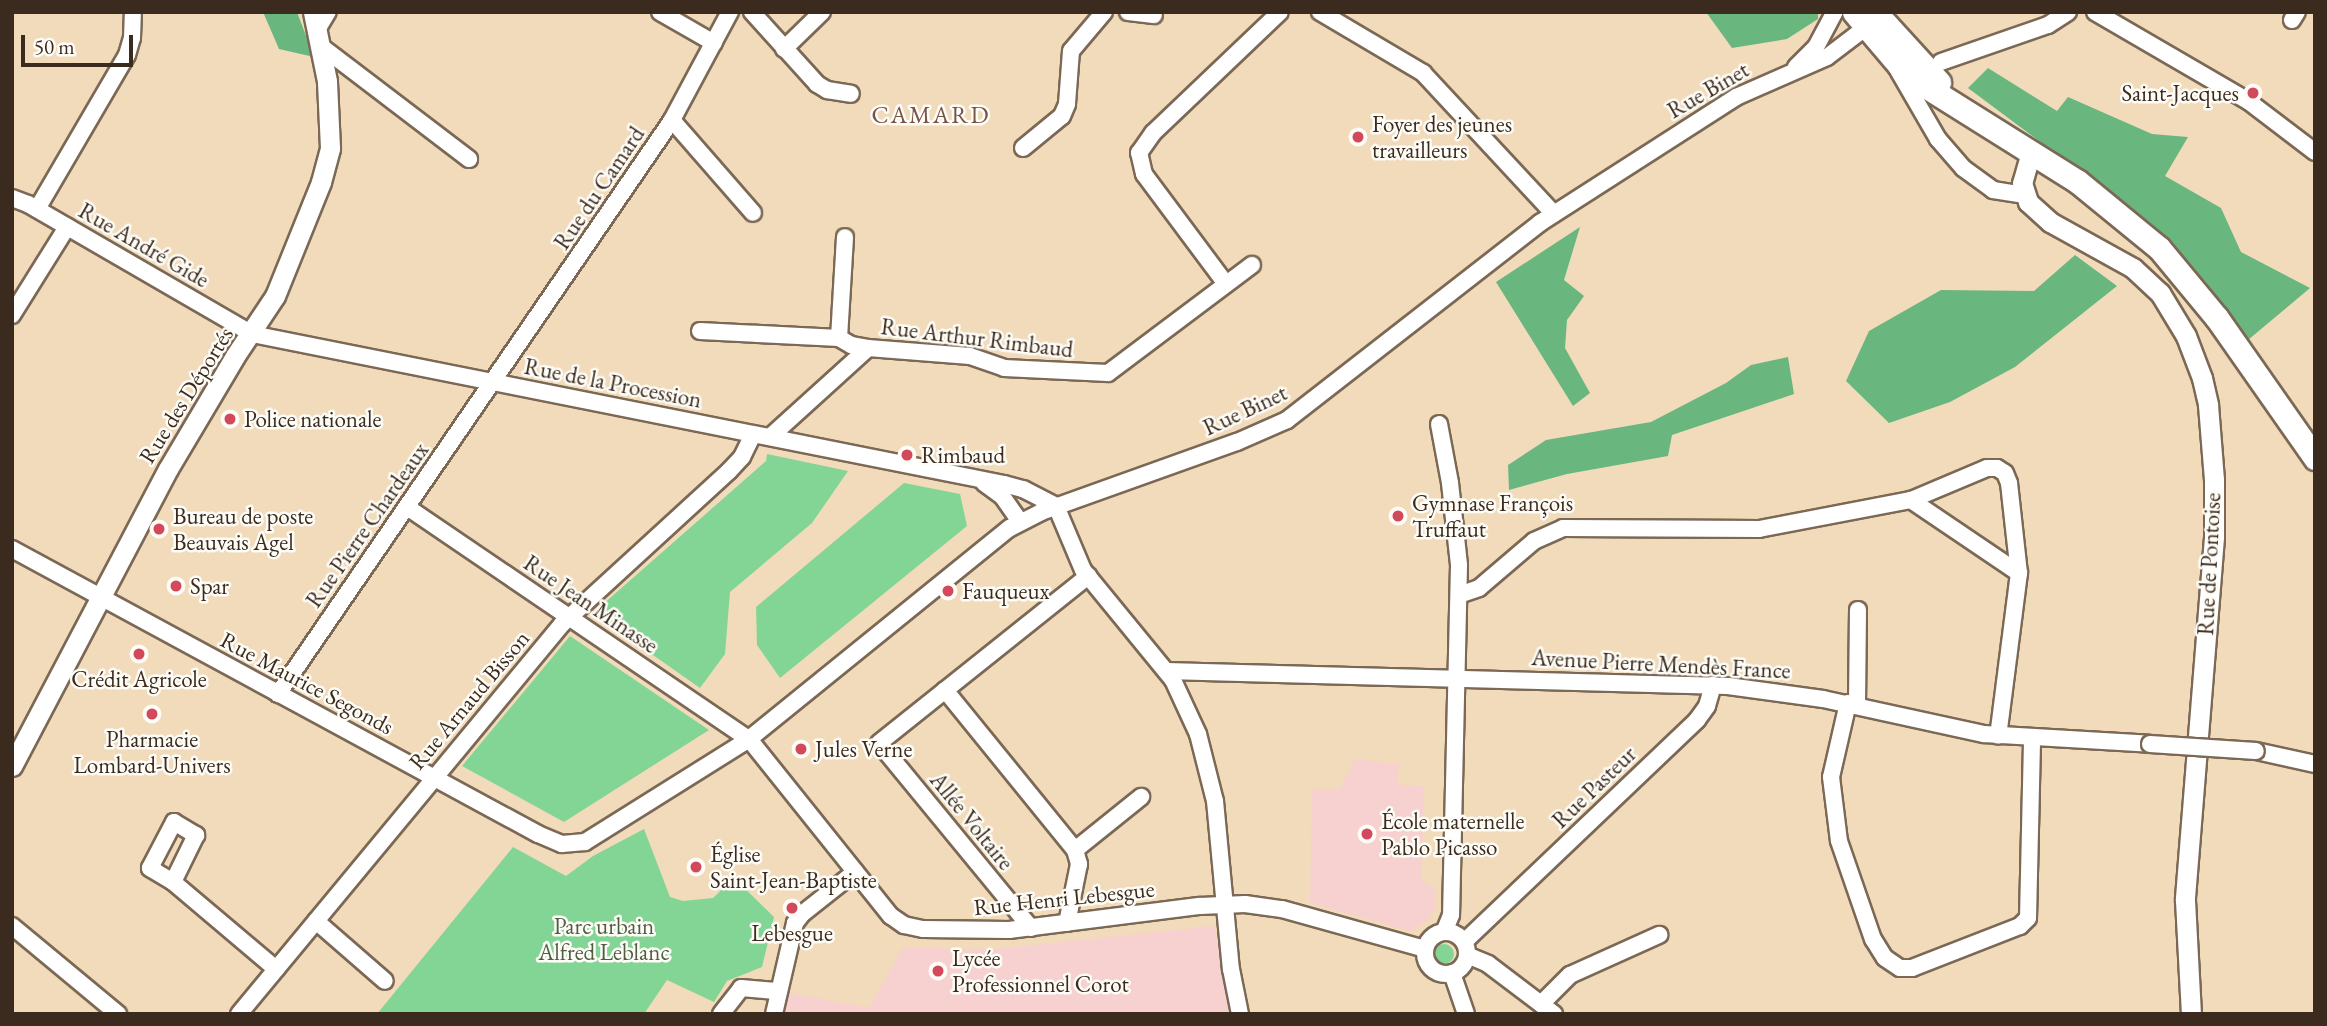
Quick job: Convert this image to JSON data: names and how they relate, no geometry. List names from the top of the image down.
{
  "streets": {
    "street": [
      "Rue Binet",
      "Rue du Camard",
      "Rue André Gide",
      "Rue Arthur Rimbaud",
      "Rue de la Procession",
      "Rue des Déportés",
      "Rue Pierre Chardeaux",
      "Rue de Pontoise",
      "Rue Jean Minasse",
      "Avenue Pierre Mendès France",
      "Rue Maurice Segonds",
      "Rue Arnaud Bisson",
      "Rue Pasteur",
      "Allée Voltaire",
      "Rue Henri Lebesgue"
    ]
  },
  "crossings": [
    ["Rue Binet", "Rue de la Procession"],
    ["Rue Binet", "Rue Jean Minasse"],
    ["Rue Binet", "Rue Maurice Segonds"],
    ["Rue Binet", "Rue Henri Lebesgue"],
    ["Rue du Camard", "Rue de la Procession"],
    ["Rue du Camard", "Rue Pierre Chardeaux"],
    ["Rue André Gide", "Rue de la Procession"],
    ["Rue André Gide", "Rue des Déportés"],
    ["Rue Arthur Rimbaud", "Rue de la Procession"],
    ["Rue de la Procession", "Rue des Déportés"],
    ["Rue de la Procession", "Rue Pierre Chardeaux"],
    ["Rue de la Procession", "Rue Arnaud Bisson"],
    ["Rue des Déportés", "Rue Maurice Segonds"],
    ["Rue Pierre Chardeaux", "Rue Jean Minasse"],
    ["Rue Pierre Chardeaux", "Rue Maurice Segonds"],
    ["Rue Jean Minasse", "Rue Maurice Segonds"],
    ["Rue Jean Minasse", "Rue Arnaud Bisson"],
    ["Rue Jean Minasse", "Rue Henri Lebesgue"],
    ["Avenue Pierre Mendès France", "Rue Pasteur"],
    ["Rue Maurice Segonds", "Rue Arnaud Bisson"],
    ["Rue Maurice Segonds", "Rue Henri Lebesgue"],
    ["Rue Pasteur", "Rue Henri Lebesgue"],
    ["Allée Voltaire", "Rue Henri Lebesgue"]
  ],
  "districts": ["CAMARD"],
  "parks": ["Parc urbain Alfred Leblanc"],
  "places": [
    "Saint-Jacques",
    "Foyer des jeunes travailleurs",
    "Police nationale",
    "Rimbaud",
    "Gymnase François Truffaut",
    "Bureau de poste Beauvais Agel",
    "Spar",
    "Fauqueux",
    "Crédit Agricole",
    "Pharmacie Lombard-Univers",
    "Jules Verne",
    "École maternelle Pablo Picasso",
    "Église Saint-Jean-Baptiste",
    "Lebesgue",
    "Lycée Professionnel Corot"
  ],
  "scale_bar": "50 m"
}
